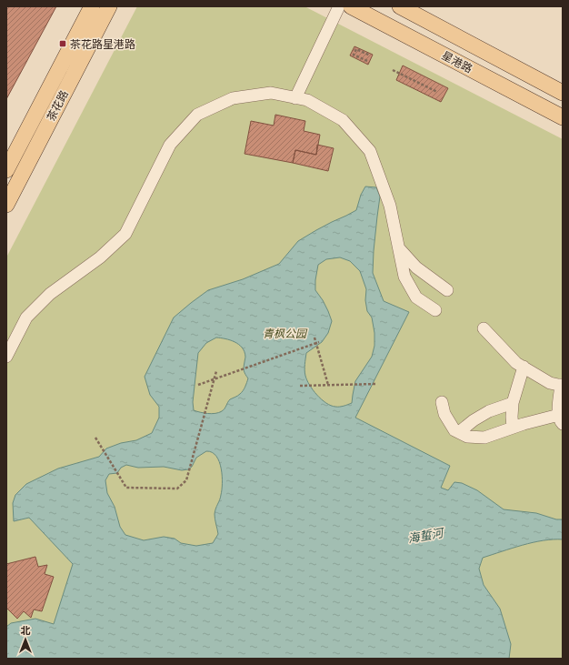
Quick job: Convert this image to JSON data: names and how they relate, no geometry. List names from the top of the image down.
{
  "streets": {
    "main road": ["星港路", "茶花路"]
  },
  "water": ["海蜇河"],
  "parks": ["青枫公园"],
  "places": {
    "transit": ["茶花路星港路"]
  },
  "north": "top"
}
